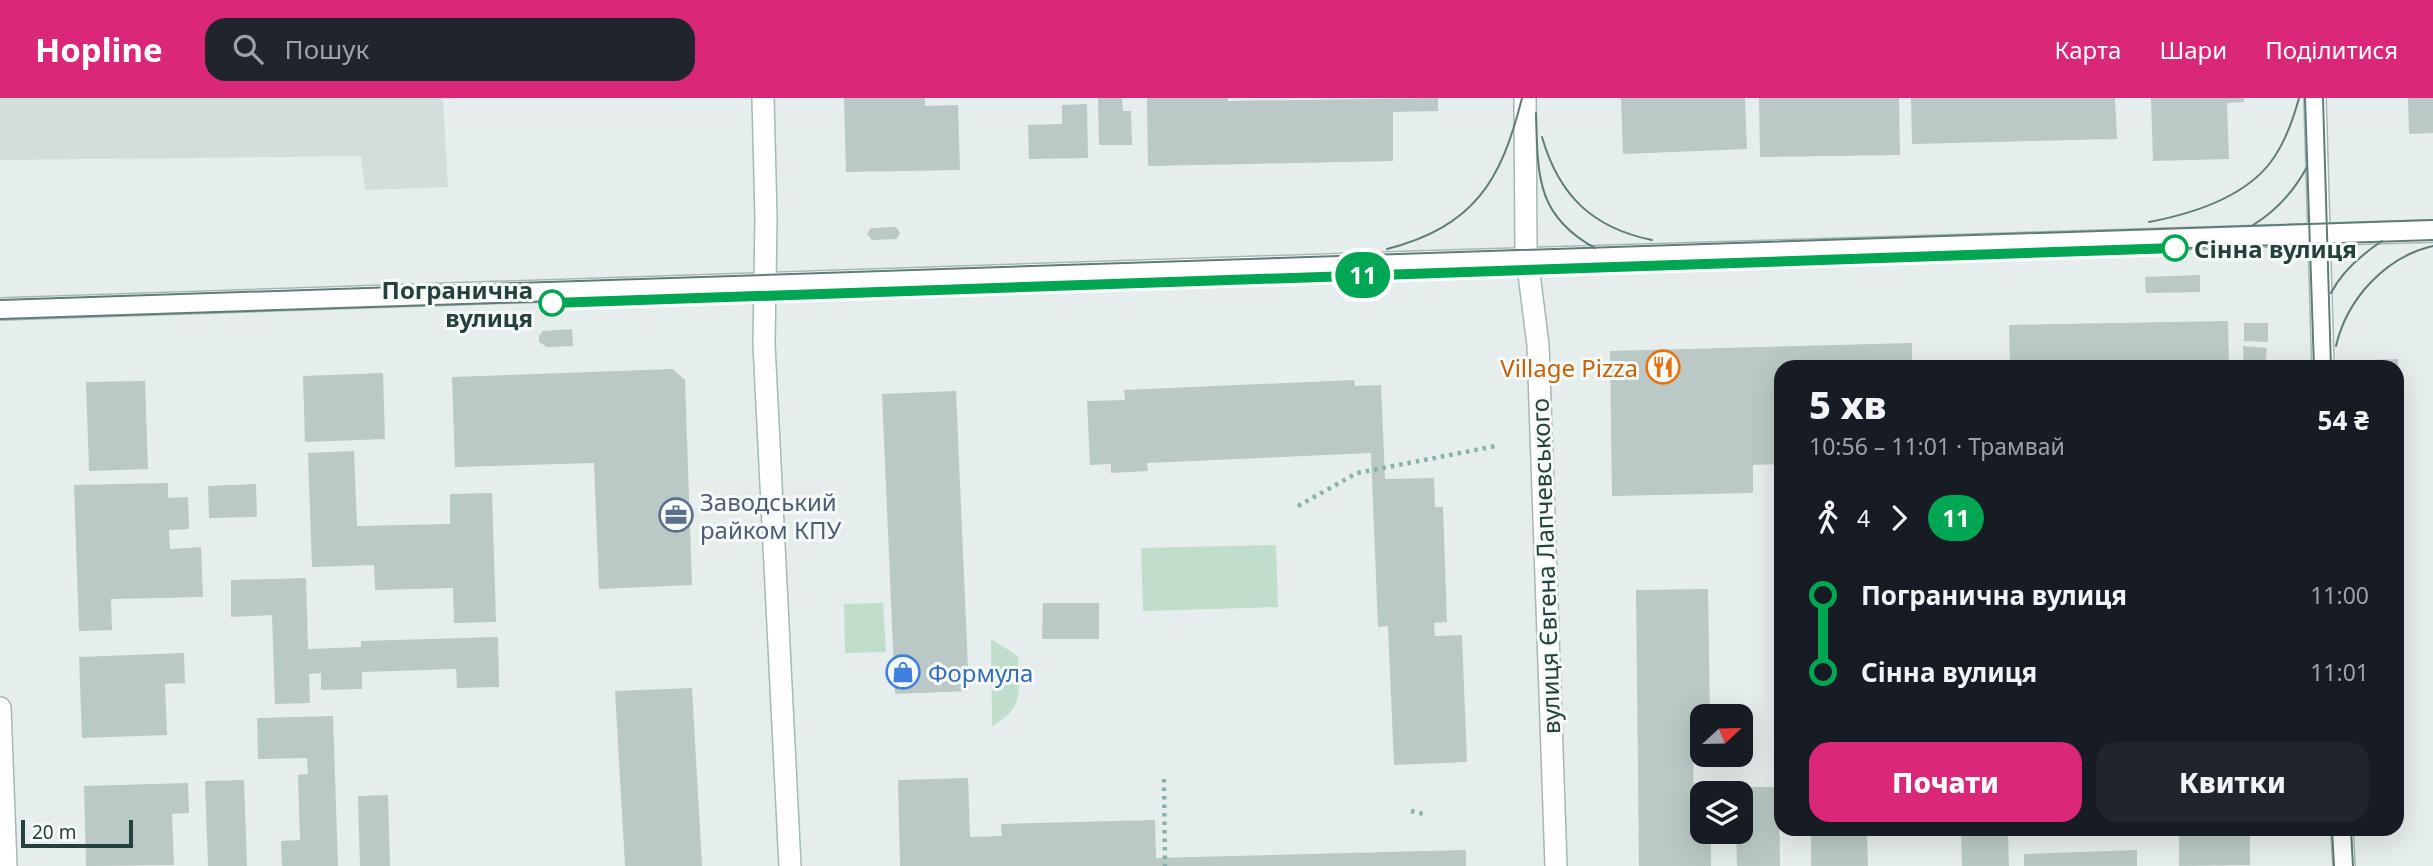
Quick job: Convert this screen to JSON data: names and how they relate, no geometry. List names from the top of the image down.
{
  "streets": {
    "street": ["вулиця Євгена Лапчевського"]
  },
  "places": {
    "other": ["Сінна вулиця", "Погранична вулиця"],
    "restaurant": ["Village Pizza"],
    "office": ["Заводський райком КПУ"],
    "shop": ["Формула"]
  },
  "lines": ["tram line 11"],
  "scale_bar": "20 m",
  "north": "right",
  "page": {
    "header": "Hopline",
    "search": "Пошук",
    "nav": ["Карта", "Шари", "Поділитися"],
    "on_map": "11",
    "heading": ["5 хв", "10:56 – 11:01 · Трамвай", "54 ₴"],
    "legs": ["4", "11"],
    "list": [
      {
        "name": "Погранична вулиця",
        "value": "11:00"
      },
      {
        "name": "Сінна вулиця",
        "value": "11:01"
      }
    ],
    "buttons": ["Почати", "Квитки"],
    "scale": "20 m"
  }
}
